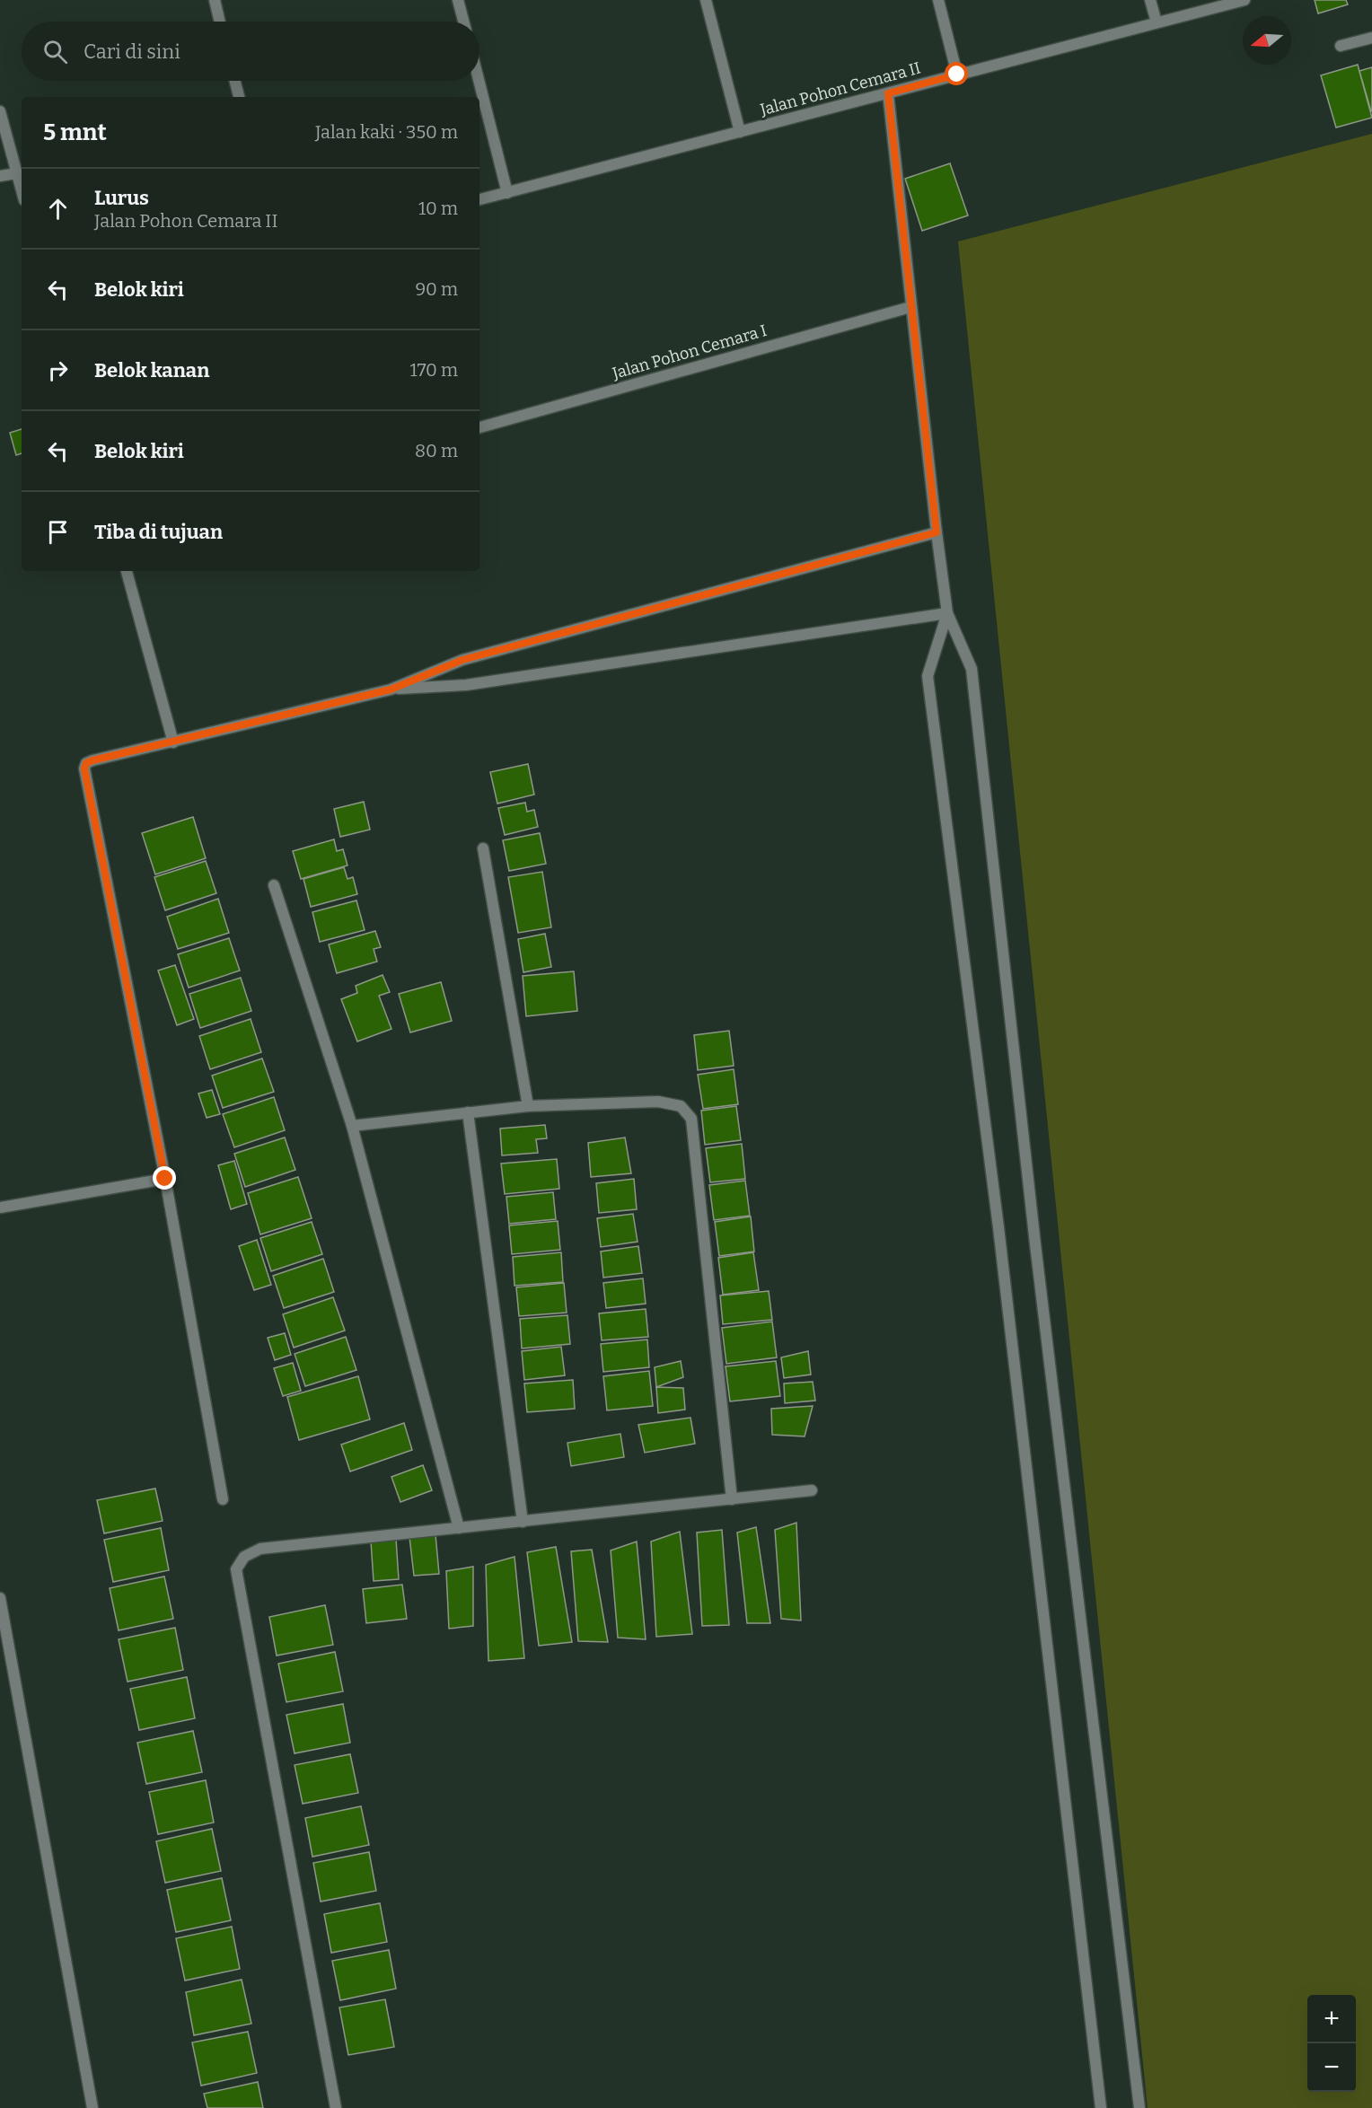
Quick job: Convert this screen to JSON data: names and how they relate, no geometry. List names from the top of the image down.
{
  "streets": {
    "street": ["Jalan Pohon Cemara II", "Jalan Pohon Cemara I"]
  },
  "north": "left",
  "page": {
    "search": "Cari di sini",
    "heading": ["5 mnt", "Jalan kaki · 350 m"],
    "list": [
      ["Lurus", "Jalan Pohon Cemara II", "10 m"],
      ["Belok kiri", "90 m"],
      ["Belok kanan", "170 m"],
      ["Belok kiri", "80 m"],
      "Tiba di tujuan"
    ],
    "map_buttons": ["+", "−"]
  }
}
